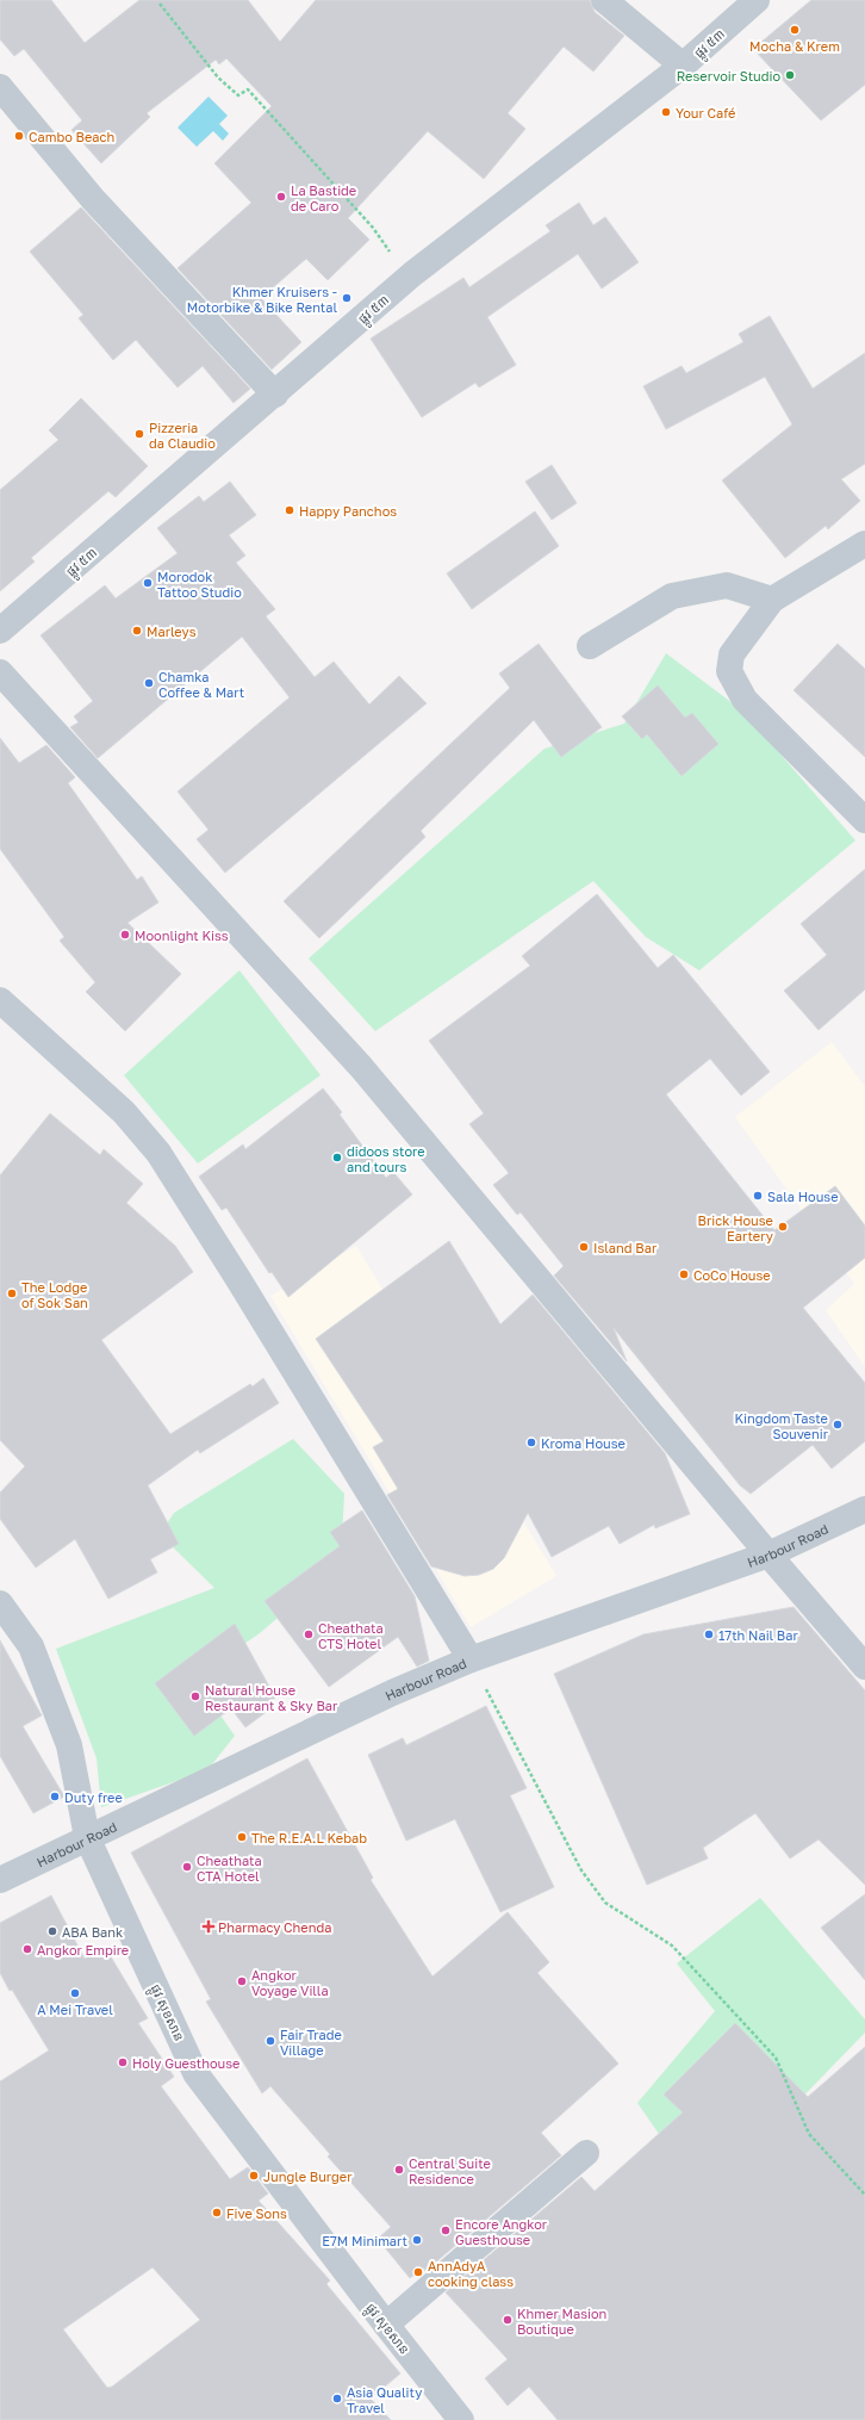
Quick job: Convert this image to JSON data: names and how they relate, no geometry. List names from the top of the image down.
{
  "streets": {
    "street": ["ផ្លូវ ៥៣", "Harbour Road", "ផ្លូវ សុខសាន"]
  },
  "crossings": [
    ["Harbour Road", "ផ្លូវ សុខសាន"]
  ],
  "places": {
    "other": [
      "Mocha & Krem",
      "Reservoir Studio",
      "Your Café",
      "Cambo Beach",
      "La Bastide de Caro",
      "Khmer Kruisers - Motorbike & Bike Rental",
      "Pizzeria da Claudio",
      "Happy Panchos",
      "Morodok Tattoo Studio",
      "Marleys",
      "Chamka Coffee & Mart",
      "Moonlight Kiss",
      "didoos store and tours",
      "Sala House",
      "Brick House Eartery",
      "Island Bar",
      "CoCo House",
      "The Lodge of Sok San",
      "Kingdom Taste Souvenir",
      "Kroma House",
      "Cheathata CTS Hotel",
      "17th Nail Bar",
      "Natural House Restaurant & Sky Bar",
      "Duty free",
      "The R.E.A.L Kebab",
      "Cheathata CTA Hotel",
      "ABA Bank",
      "Angkor Empire",
      "Angkor Voyage Villa",
      "A Mei Travel",
      "Fair Trade Village",
      "Holy Guesthouse",
      "Central Suite Residence",
      "Jungle Burger",
      "Five Sons",
      "Encore Angkor Guesthouse",
      "E7M Minimart",
      "AnnAdyA cooking class",
      "Khmer Masion Boutique",
      "Asia Quality Travel"
    ],
    "health": ["Pharmacy Chenda"]
  }
}
